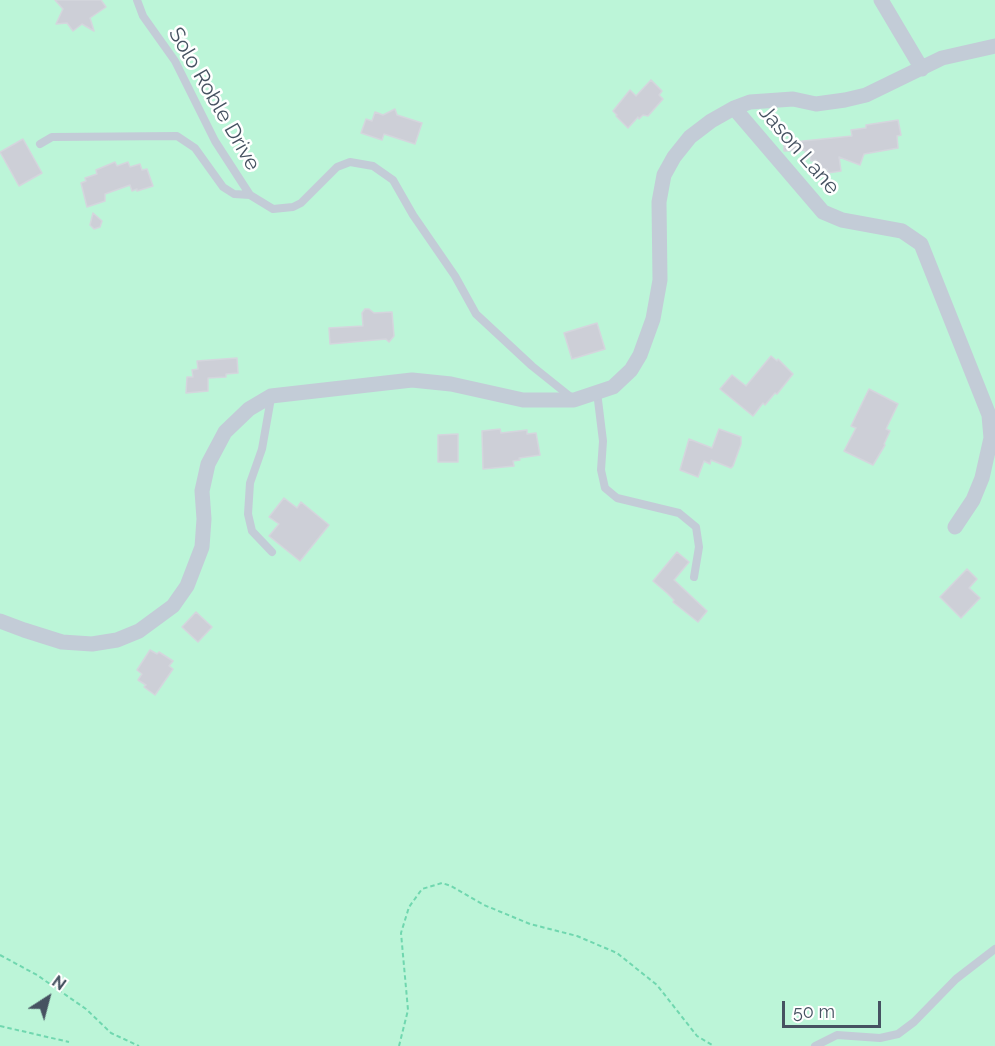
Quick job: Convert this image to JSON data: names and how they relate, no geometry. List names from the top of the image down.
{
  "streets": {
    "street": ["Jason Lane"],
    "lane": ["Solo Roble Drive"]
  },
  "scale_bar": "50 m",
  "north": "top right"
}
